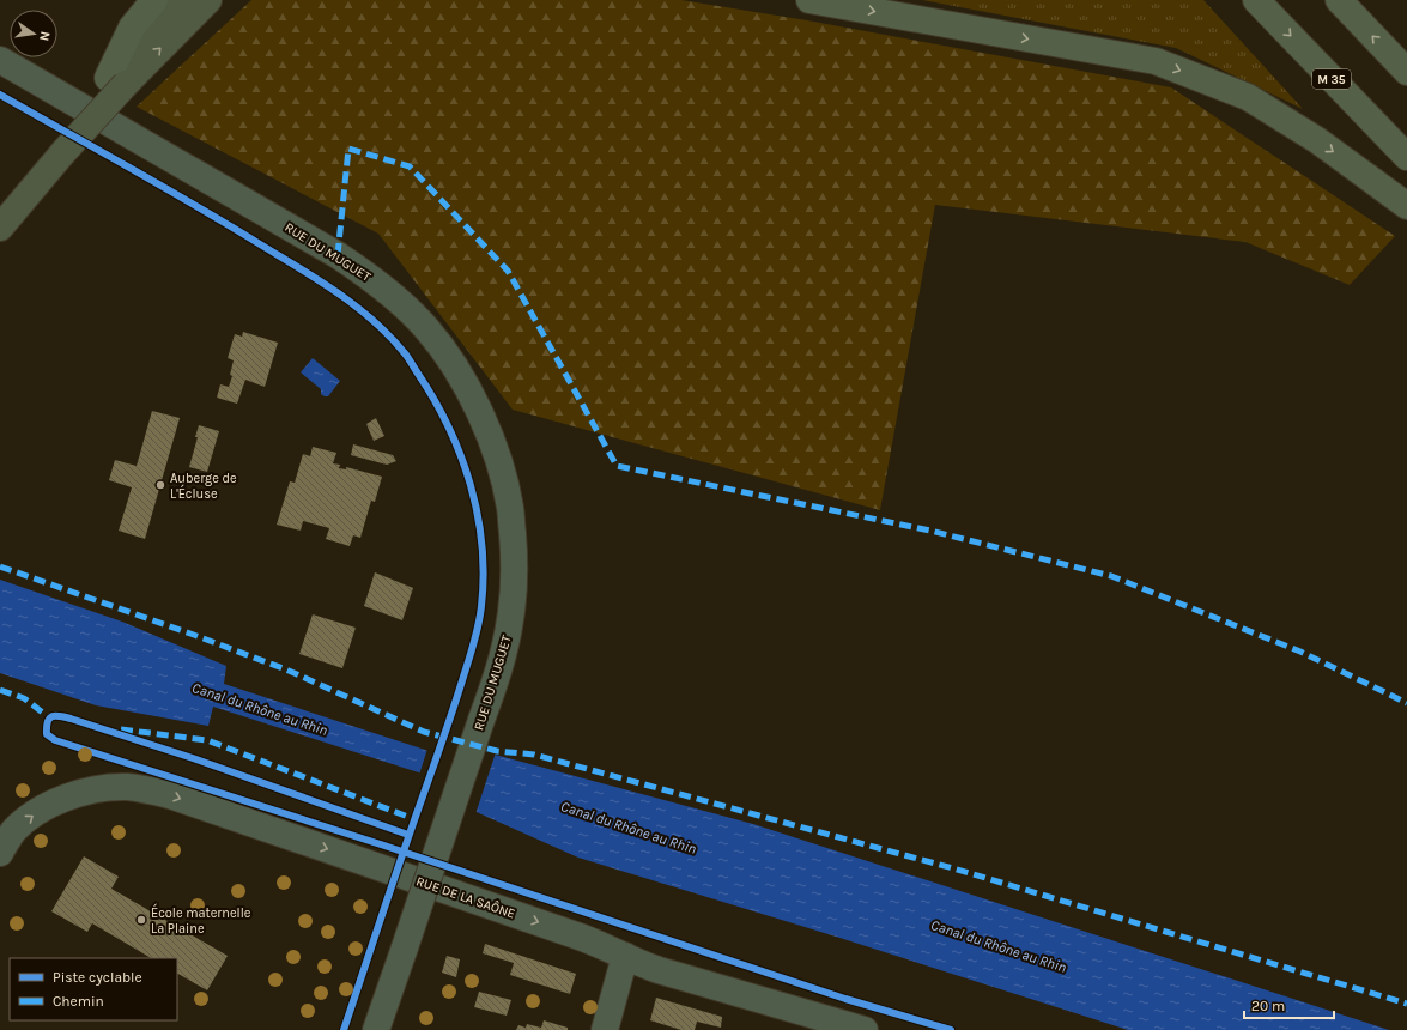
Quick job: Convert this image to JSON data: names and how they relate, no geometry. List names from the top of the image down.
{
  "streets": {
    "highway": ["M 35"],
    "street": ["RUE DU MUGUET", "RUE DE LA SAÔNE"]
  },
  "one_way": ["RUE DE LA SAÔNE"],
  "water": ["Canal du Rhône au Rhin"],
  "places": ["Auberge de L'Écluse", "École maternelle La Plaine"],
  "legend": ["Piste cyclable", "Chemin"],
  "scale_bar": "20 m",
  "north": "right"
}
